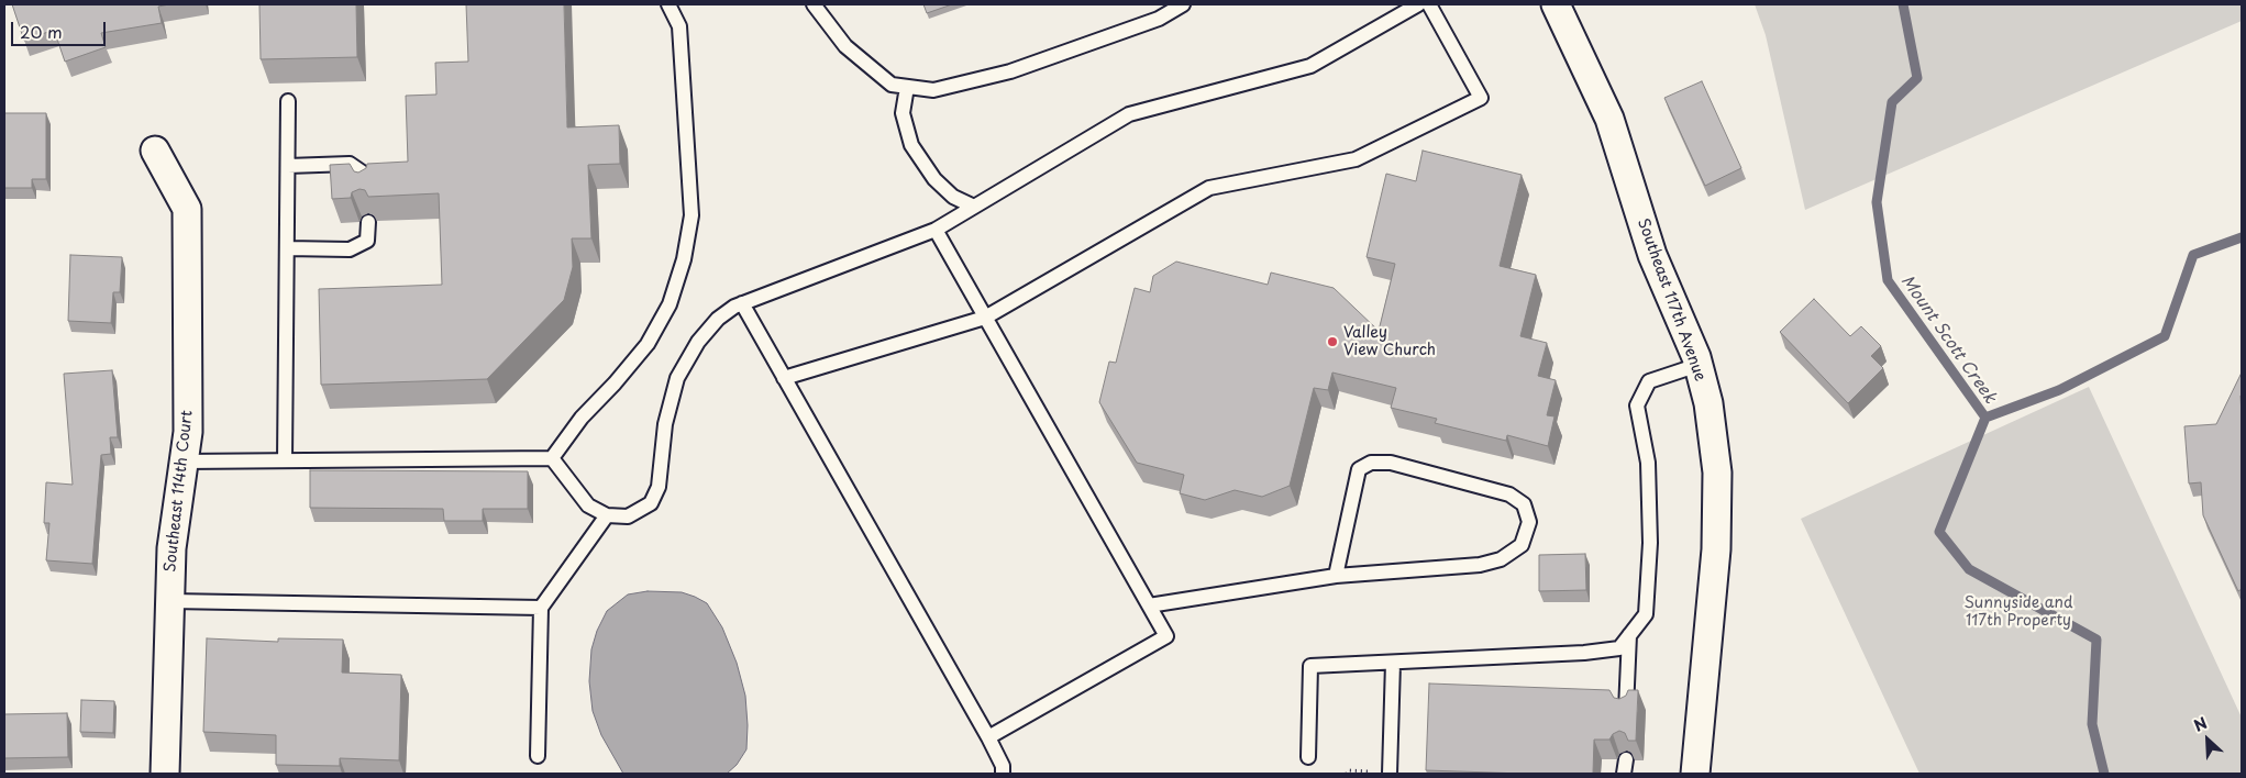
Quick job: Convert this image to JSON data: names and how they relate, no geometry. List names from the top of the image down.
{
  "streets": {
    "street": ["Southeast 117th Avenue", "Southeast 114th Court"]
  },
  "water": ["Mount Scott Creek"],
  "parks": ["Sunnyside and 117th Property"],
  "places": ["Valley View Church"],
  "scale_bar": "20 m",
  "north": "top left"
}
